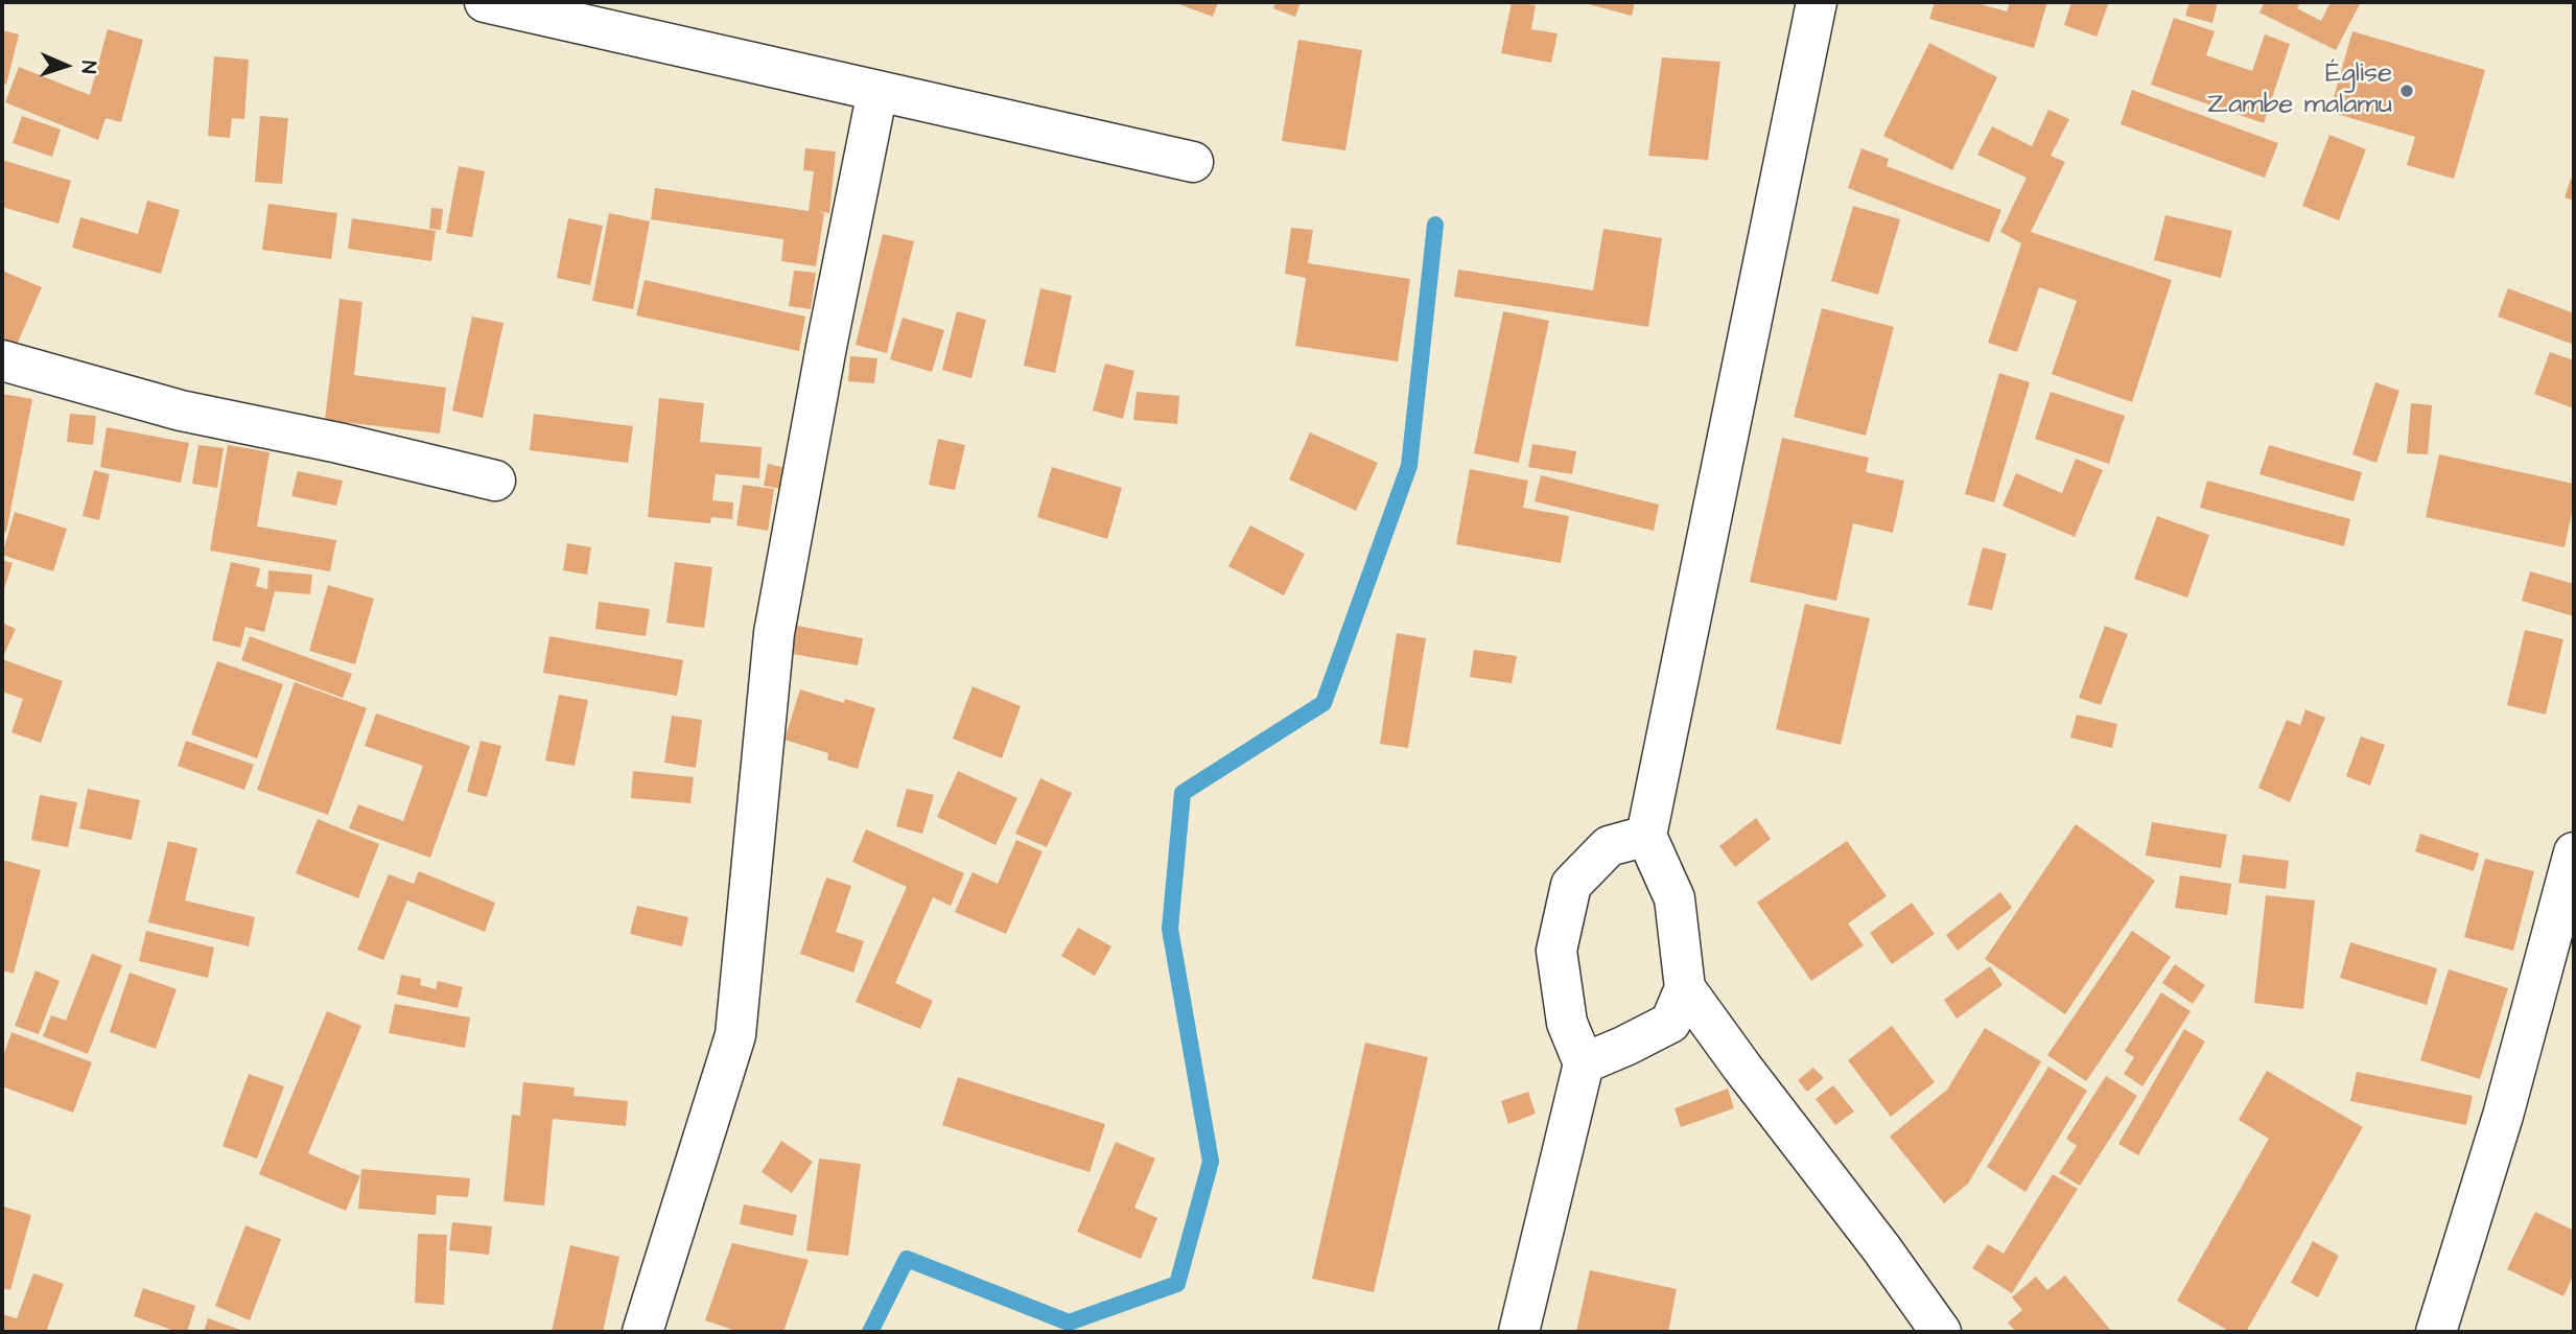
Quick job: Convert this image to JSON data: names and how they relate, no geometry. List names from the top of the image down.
{
  "places": ["Église Zambe malamu"],
  "north": "right"
}
